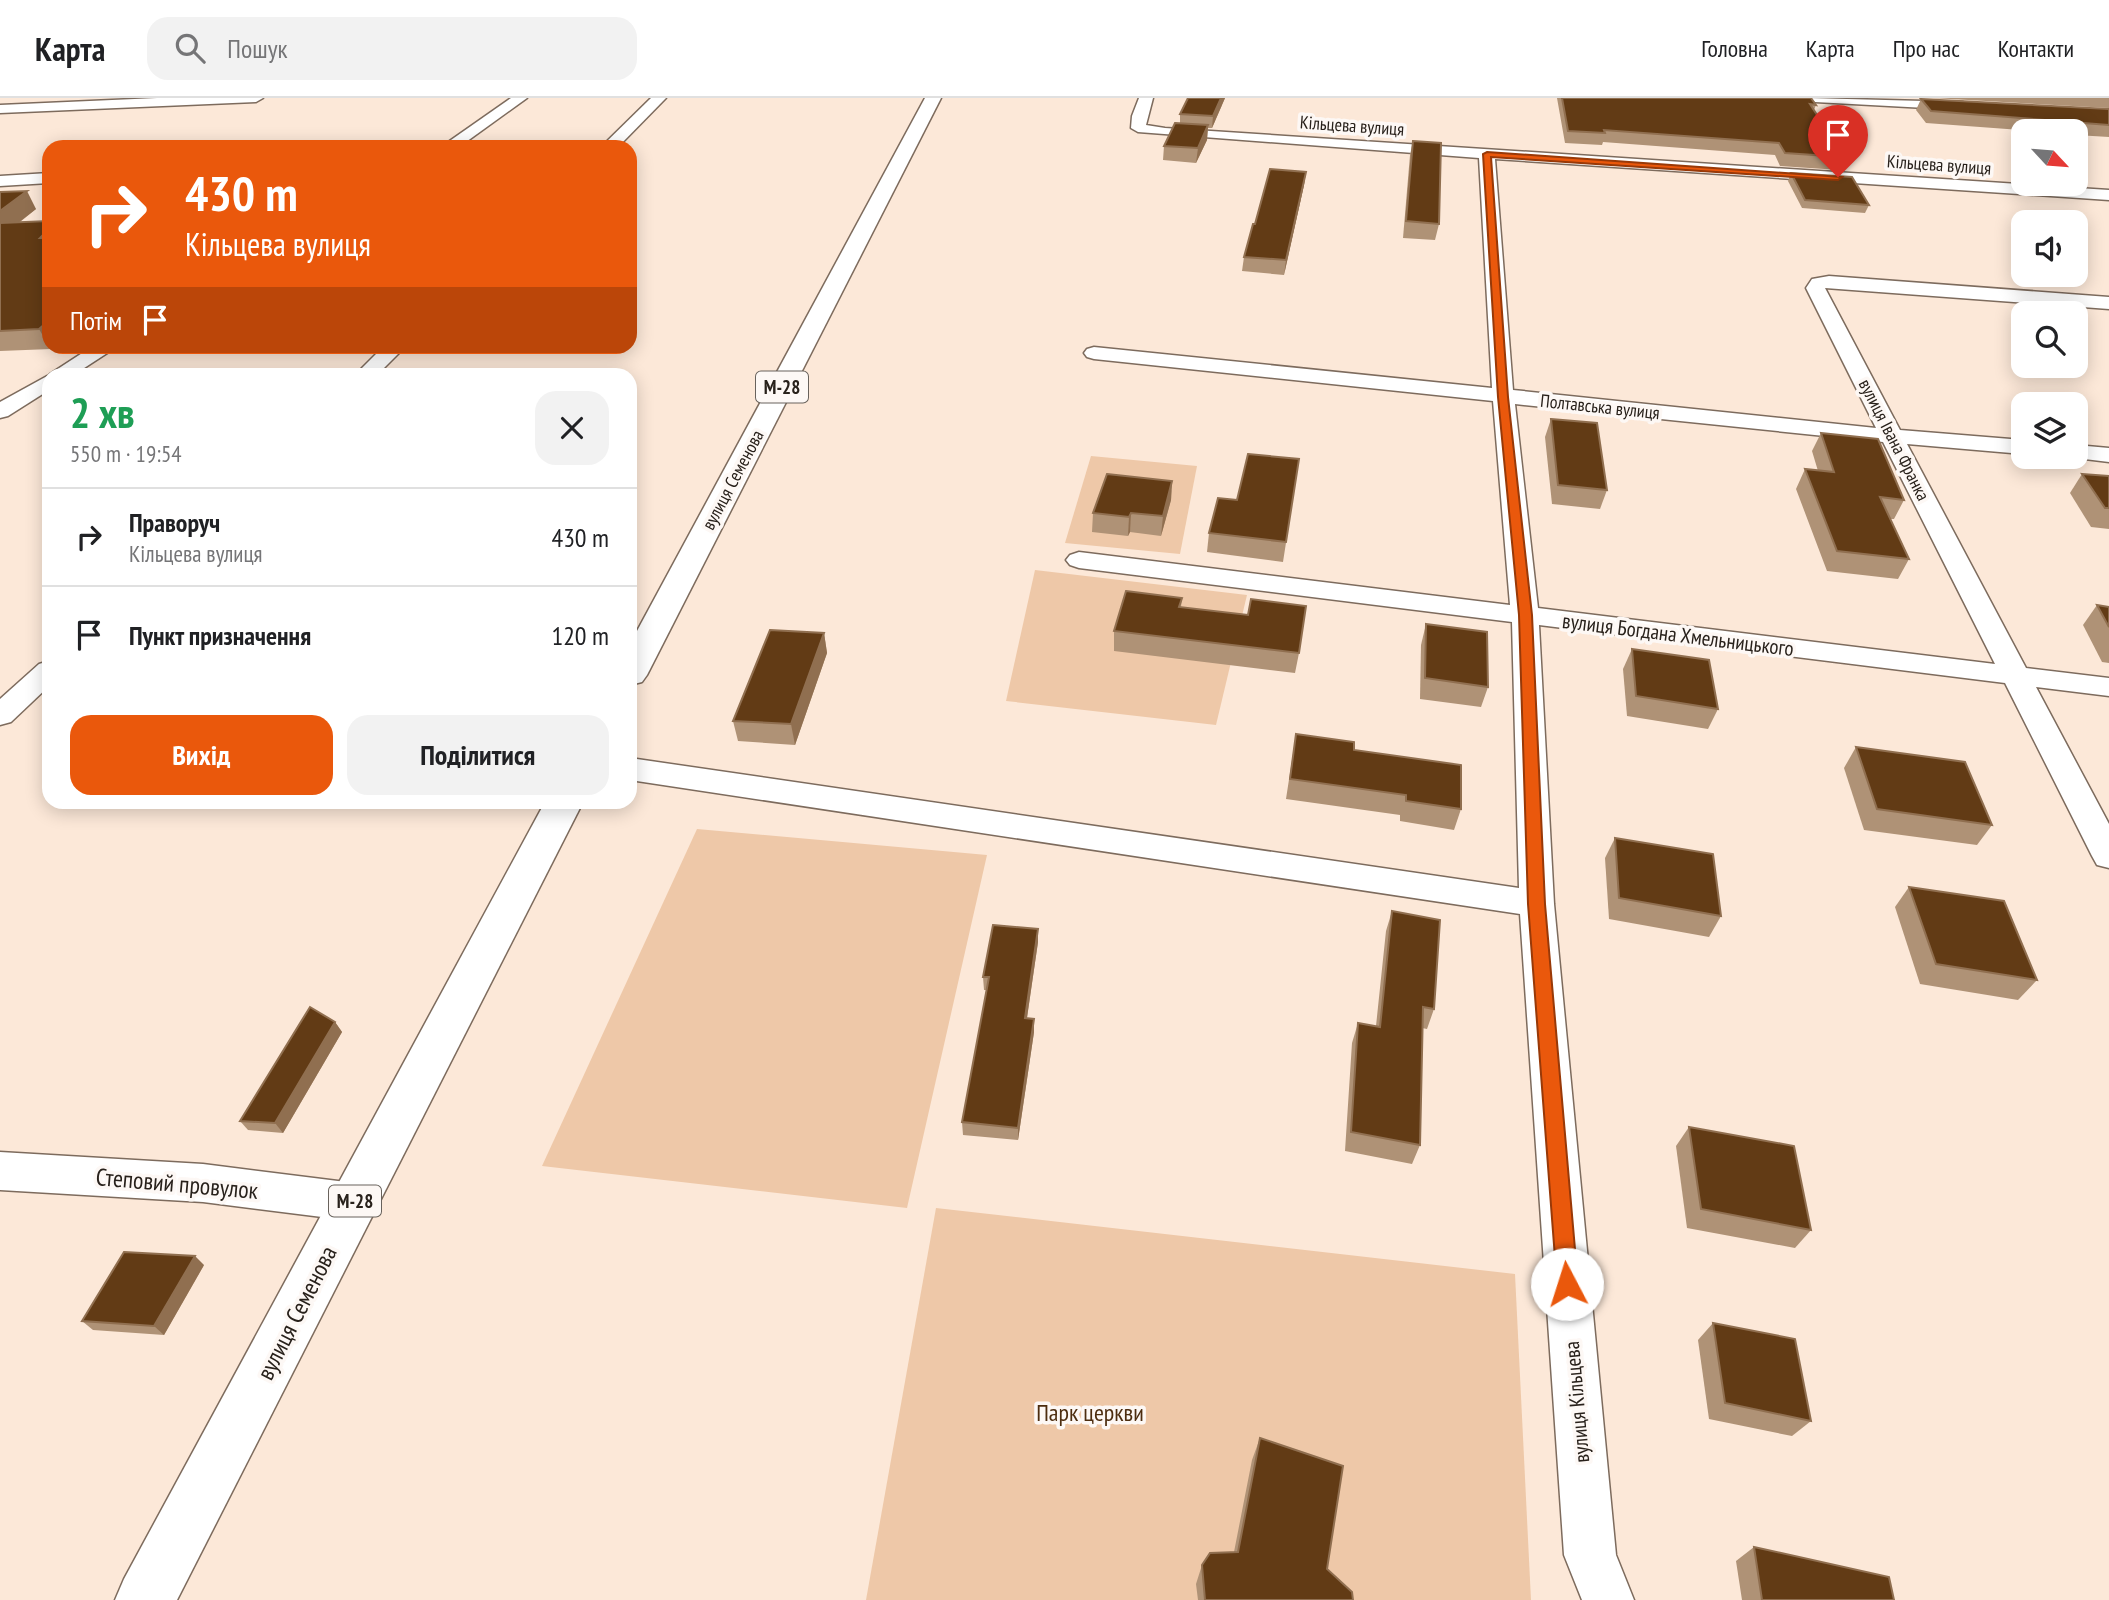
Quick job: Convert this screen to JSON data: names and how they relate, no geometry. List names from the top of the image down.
{
  "streets": {
    "highway": ["М-28", "вулиця Семенова"],
    "street": [
      "Кільцева вулиця",
      "Полтавська вулиця",
      "вулиця Івана Франка",
      "вулиця Богдана Хмельницького",
      "Степовий провулок",
      "вулиця Кільцева"
    ]
  },
  "crossings": [
    ["Кільцева вулиця", "вулиця Кільцева"],
    ["Полтавська вулиця", "вулиця Івана Франка"],
    ["Полтавська вулиця", "вулиця Кільцева"],
    ["вулиця Івана Франка", "вулиця Богдана Хмельницького"],
    ["вулиця Семенова", "Степовий провулок"],
    ["вулиця Богдана Хмельницького", "вулиця Кільцева"]
  ],
  "parks": ["Парк церкви"],
  "north": "bottom right",
  "page": {
    "header": "Карта",
    "search": "Пошук",
    "nav": [
      "Головна",
      "Карта",
      "Про нас",
      "Контакти"
    ],
    "turn": ["430 m", "Кільцева вулиця"],
    "then": "Потім",
    "heading": ["2 хв", "550 m · 19:54"],
    "list": [
      {
        "name": "Праворуч",
        "note": "Кільцева вулиця",
        "value": "430 m"
      },
      {
        "name": "Пункт призначення",
        "value": "120 m"
      }
    ],
    "buttons": ["Вихід", "Поділитися"]
  }
}
